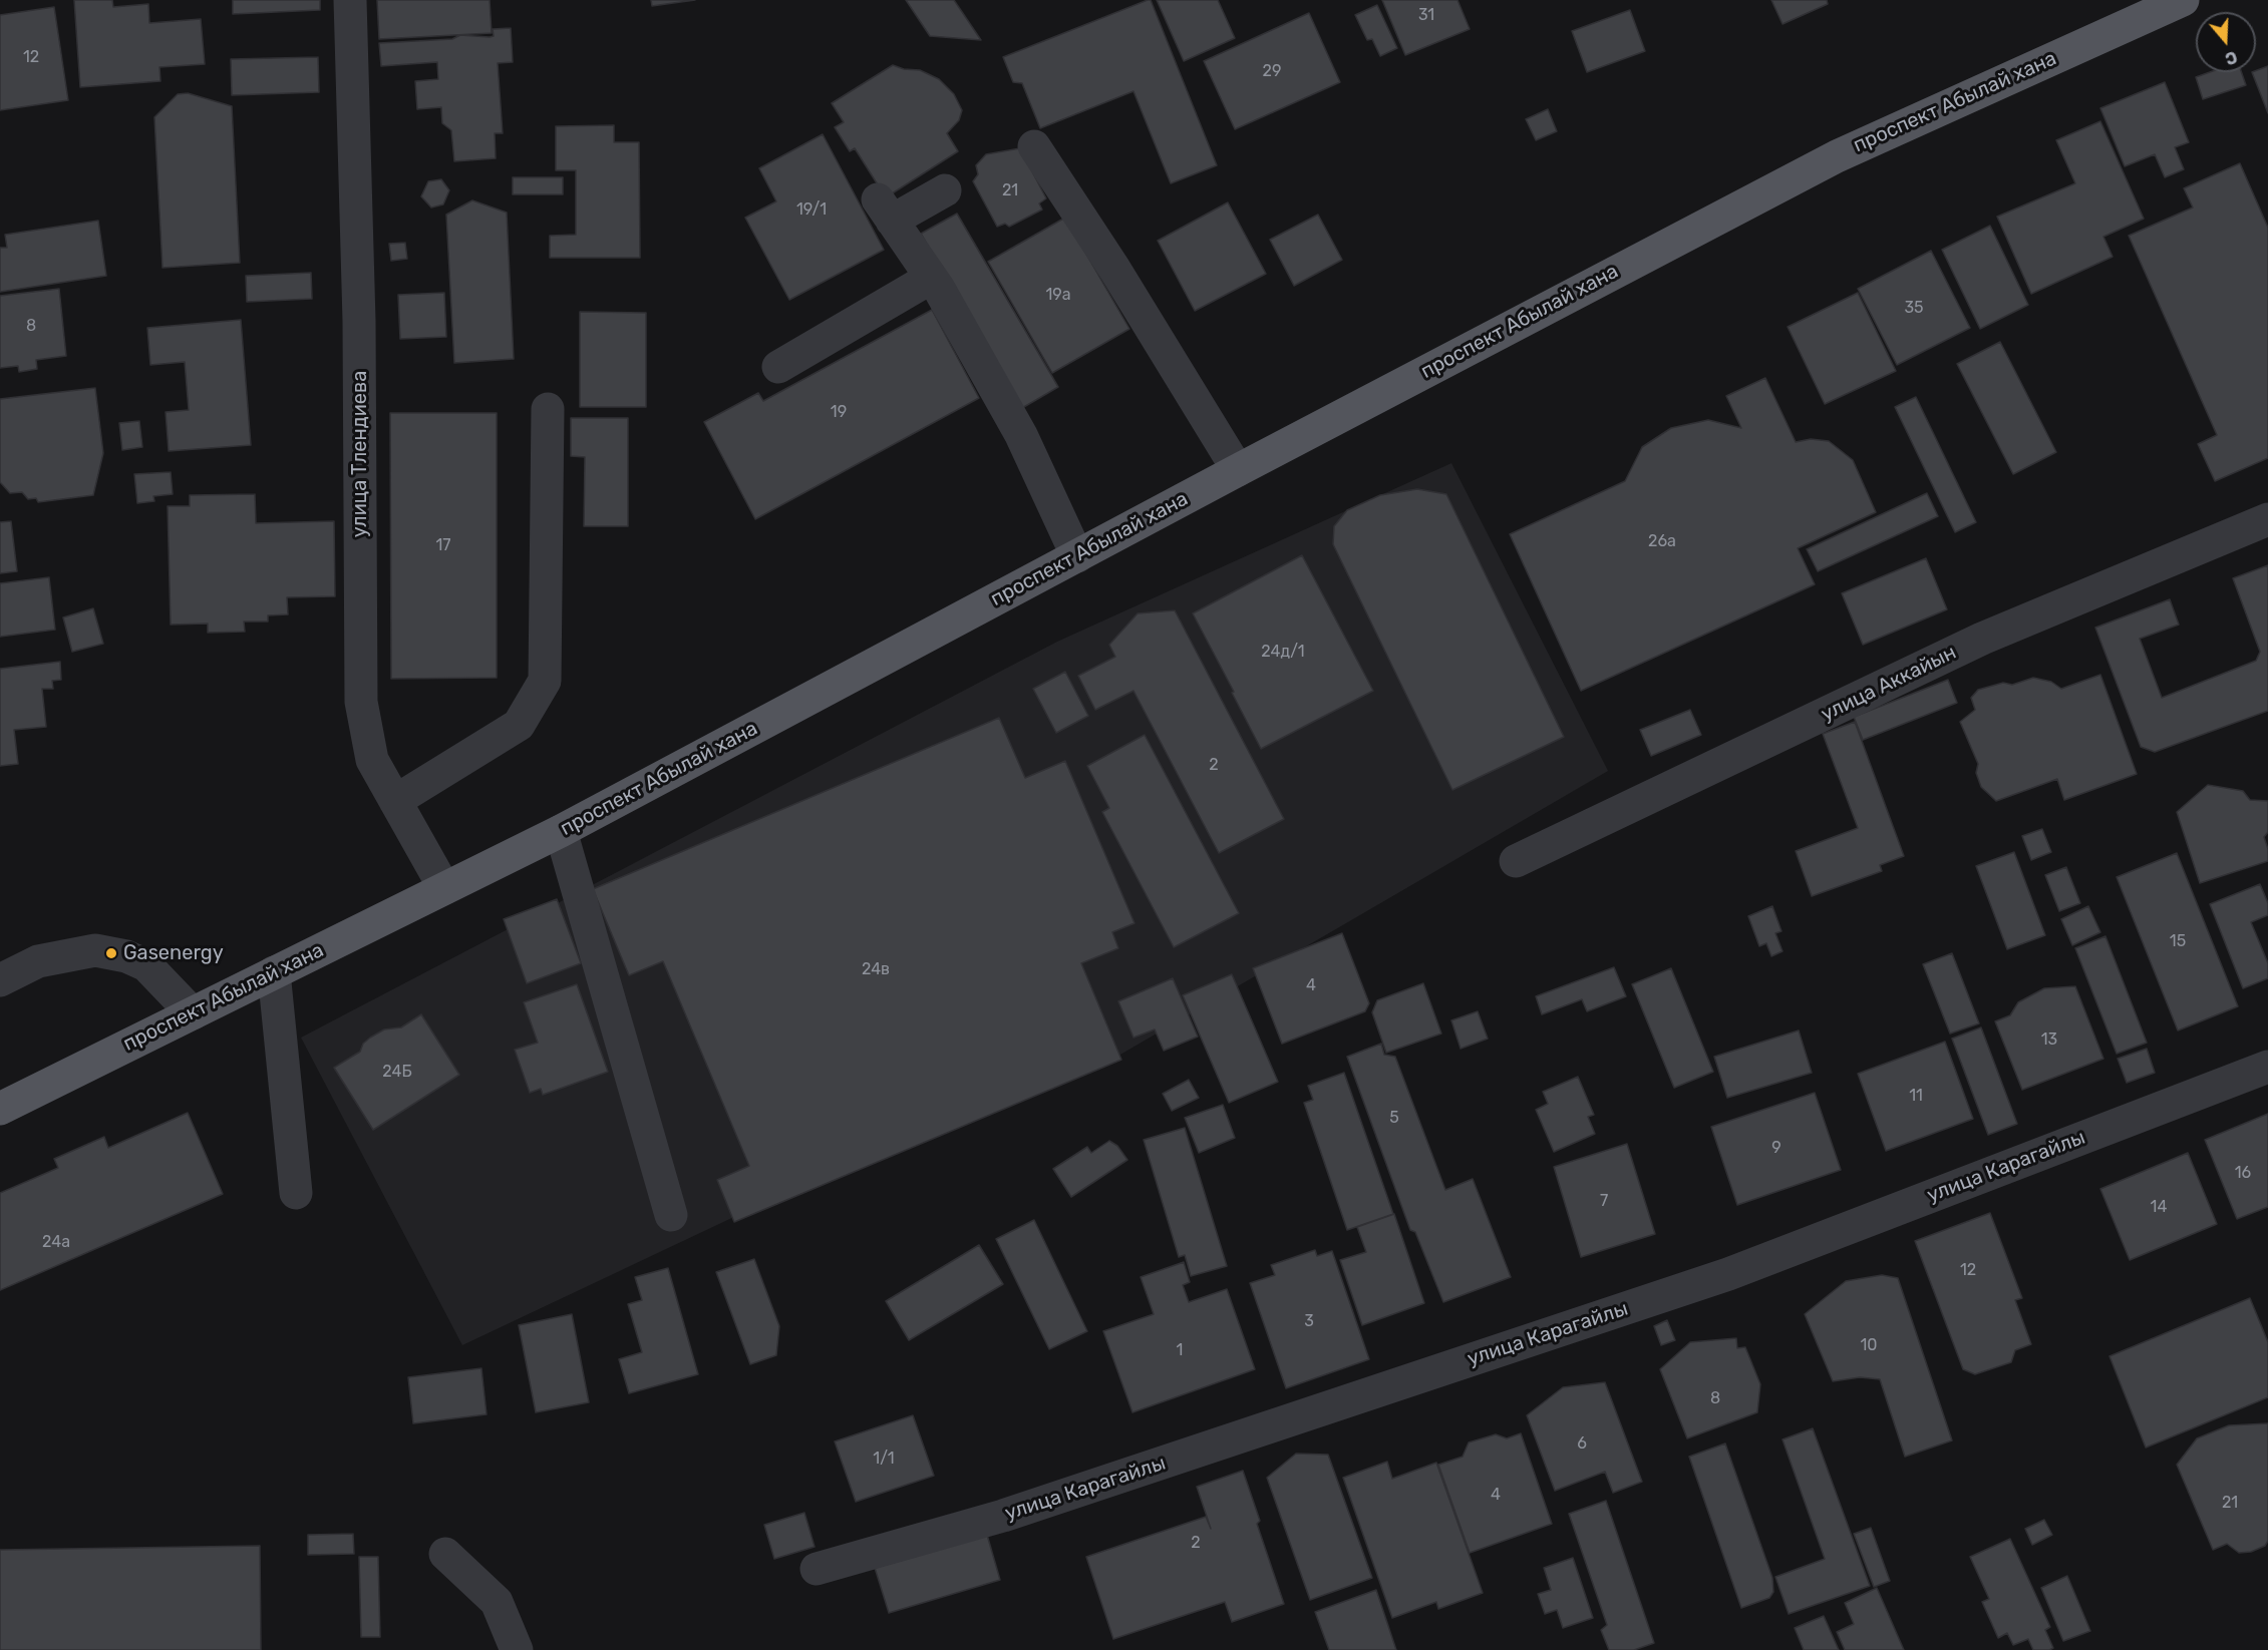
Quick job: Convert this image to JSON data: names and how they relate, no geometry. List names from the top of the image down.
{
  "streets": {
    "main road": ["проспект Абылай хана"],
    "street": ["улица Тлендиева", "улица Аккайын", "улица Карагайлы"]
  },
  "crossings": [
    ["проспект Абылай хана", "улица Тлендиева"]
  ],
  "places": ["Gasenergy"],
  "house_numbers": [
    "31",
    "12",
    "29",
    "21",
    "19/1",
    "19а",
    "35",
    "8",
    "19",
    "26а",
    "17",
    "24д/1",
    "2",
    "15",
    "24в",
    "4",
    "13",
    "24Б",
    "11",
    "5",
    "9",
    "16",
    "7",
    "14",
    "24а",
    "12",
    "3",
    "10",
    "1",
    "8",
    "6",
    "1/1",
    "4",
    "21",
    "2"
  ],
  "north": "bottom"
}
